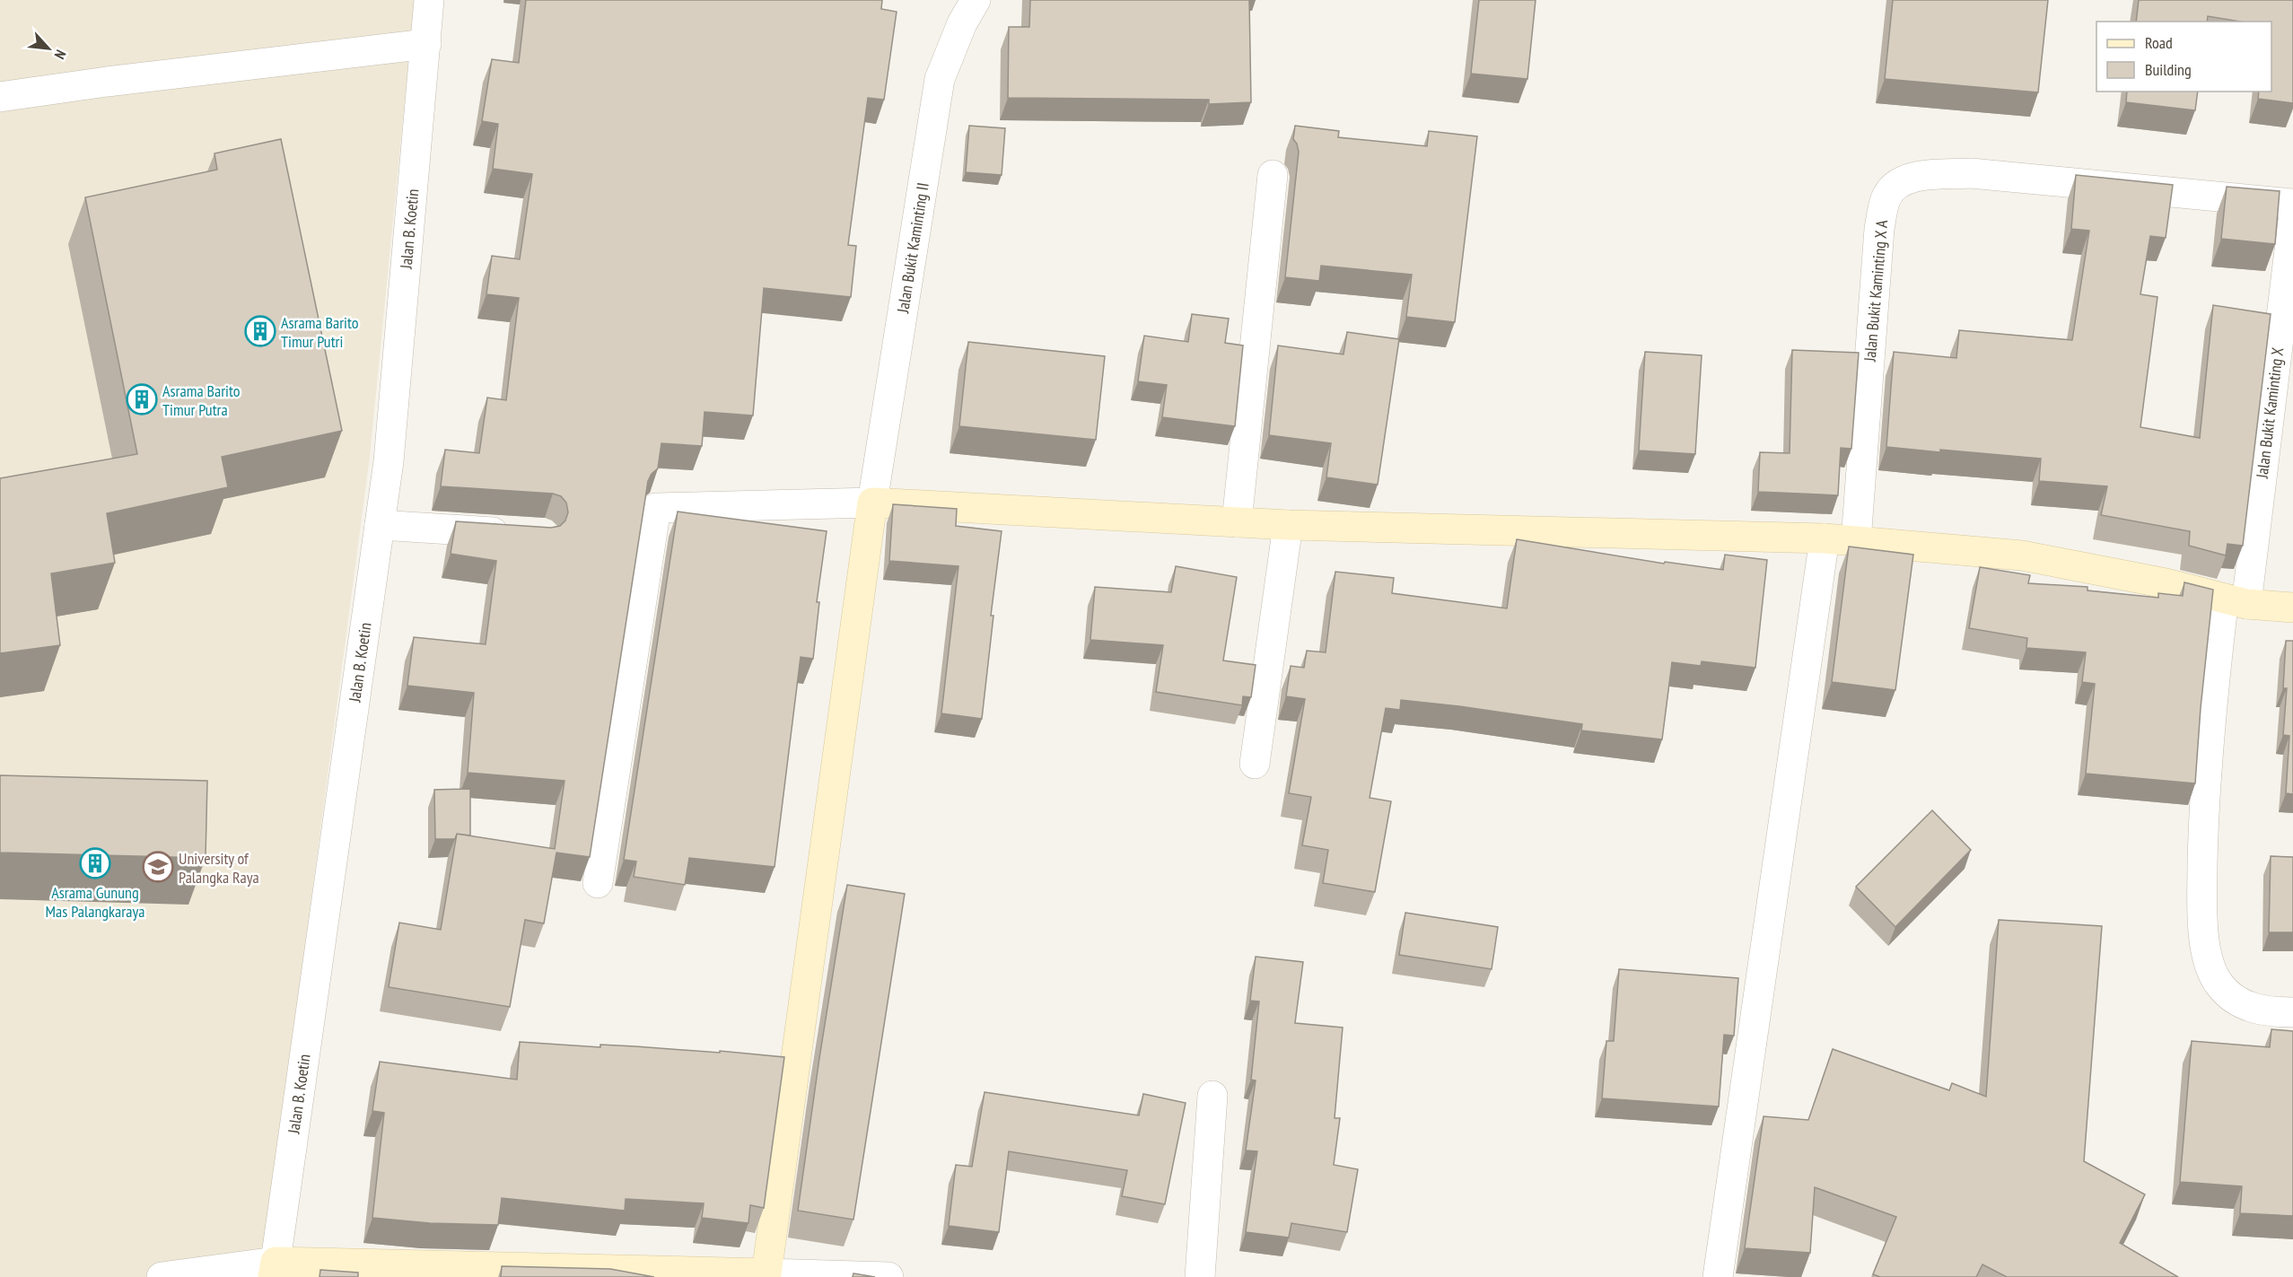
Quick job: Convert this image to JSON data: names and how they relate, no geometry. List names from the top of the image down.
{
  "streets": {
    "street": [
      "Jalan B. Koetin",
      "Jalan Bukit Kaminting II",
      "Jalan Bukit Kaminting X A",
      "Jalan Bukit Kaminting X"
    ]
  },
  "places": {
    "building": ["Asrama Barito Timur Putri", "Asrama Barito Timur Putra", "Asrama Gunung Mas Palangkaraya"],
    "school or university": ["University of Palangka Raya"]
  },
  "legend": ["Road", "Building"],
  "north": "bottom right"
}
